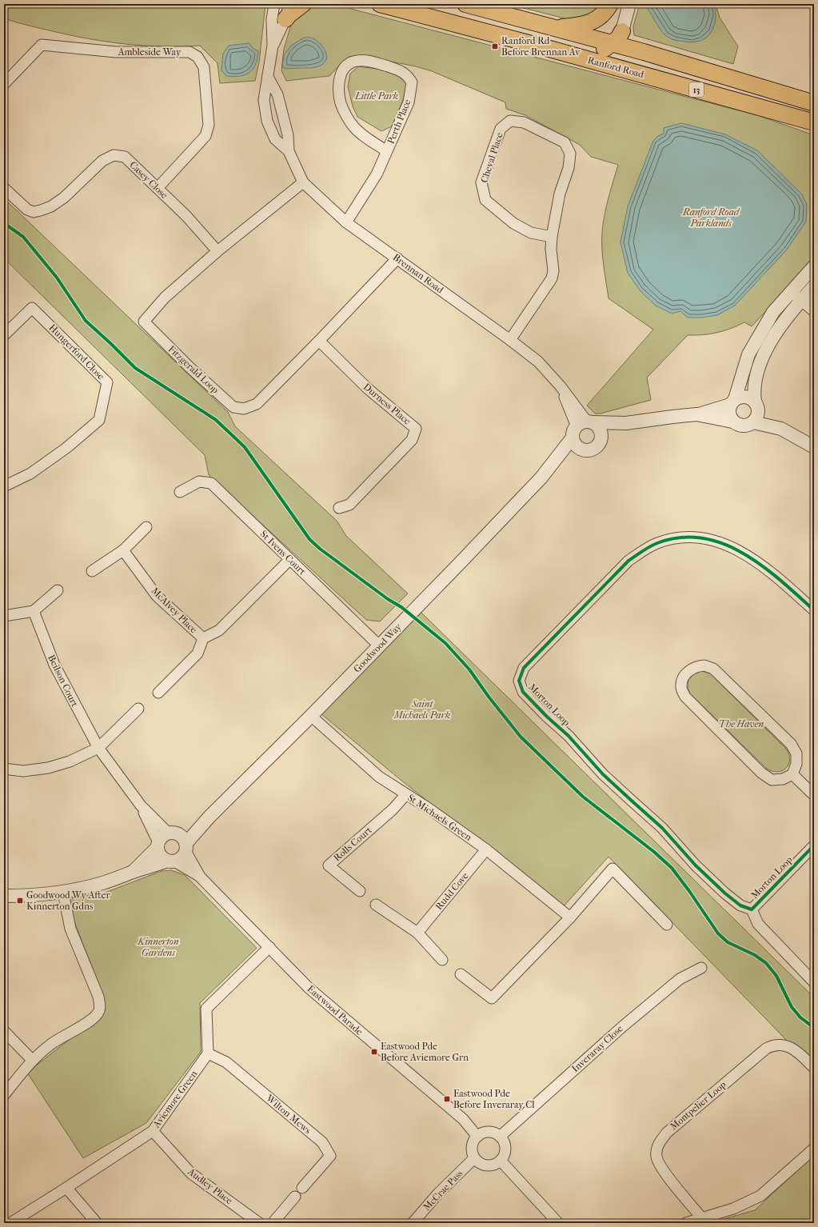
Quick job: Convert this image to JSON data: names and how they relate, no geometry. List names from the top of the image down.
{
  "streets": {
    "main road": ["Ranford Road", "13"],
    "street": [
      "Ambleside Way",
      "Perth Place",
      "Cheval Place",
      "Casey Close",
      "Brennan Road",
      "Hungerford Close",
      "Fitzgerald Loop",
      "Durness Place",
      "St Ivens Court",
      "McAlvey Place",
      "Goodwood Way",
      "Beilson Court",
      "Morton Loop",
      "St Michaels Green",
      "Rolls Court",
      "Rudd Cove",
      "Eastwood Parade",
      "Inveraray Close",
      "Aviemore Green",
      "Montpelier Loop",
      "Wilton Mews",
      "Audley Place",
      "McCrae Pass"
    ]
  },
  "crossings": [
    ["Ambleside Way", "Casey Close"],
    ["Perth Place", "Brennan Road"],
    ["Cheval Place", "Brennan Road"],
    ["Casey Close", "Fitzgerald Loop"],
    ["Brennan Road", "Fitzgerald Loop"],
    ["Brennan Road", "Goodwood Way"],
    ["Fitzgerald Loop", "Durness Place"],
    ["St Ivens Court", "McAlvey Place"],
    ["St Ivens Court", "Goodwood Way"],
    ["Goodwood Way", "Beilson Court"],
    ["Goodwood Way", "St Michaels Green"],
    ["Goodwood Way", "Eastwood Parade"],
    ["Beilson Court", "Eastwood Parade"],
    ["St Michaels Green", "Rolls Court"],
    ["St Michaels Green", "Rudd Cove"],
    ["Eastwood Parade", "Inveraray Close"],
    ["Eastwood Parade", "McCrae Pass"],
    ["Inveraray Close", "McCrae Pass"],
    ["Aviemore Green", "Wilton Mews"],
    ["Aviemore Green", "Audley Place"]
  ],
  "parks": [
    "Little Park",
    "Ranford Road Parklands",
    "Saint Michaels Park",
    "The Haven",
    "Kinnerton Gardens"
  ],
  "places": {
    "transit": [
      "Ranford Rd Before Brennan Av",
      "Goodwood Wy After Kinnerton Gdns",
      "Eastwood Pde Before Aviemore Grn",
      "Eastwood Pde Before Inveraray Cl"
    ]
  }
}
